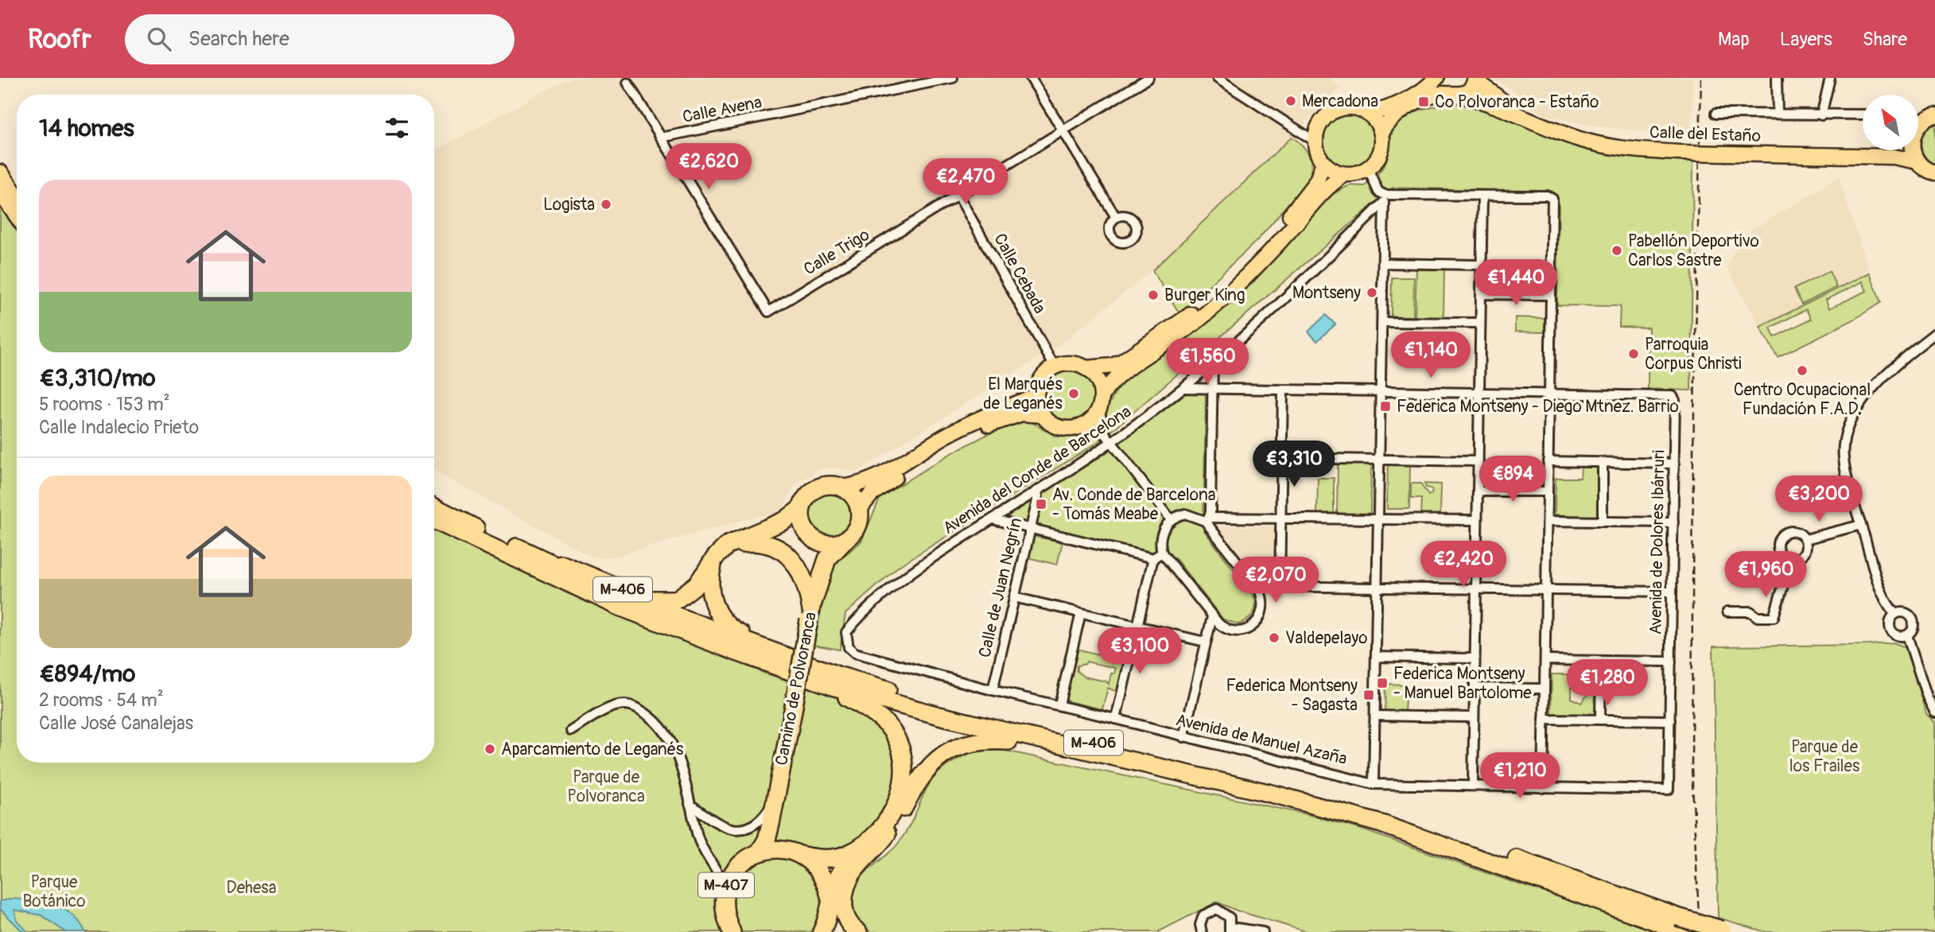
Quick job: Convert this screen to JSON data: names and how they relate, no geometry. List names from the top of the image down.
{
  "streets": {
    "highway": ["M-406", "Camino de Polvoranca", "M-407"],
    "main road": ["Calle del Estaño"],
    "street": [
      "Calle Avena",
      "Calle Trigo",
      "Calle Cebada",
      "Avenida del Conde de Barcelona",
      "Avenida de Dolores Ibárruri",
      "Calle de Juan Negrín",
      "Avenida de Manuel Azaña"
    ]
  },
  "crossings": [
    ["Calle Avena", "Calle Trigo"],
    ["Calle Trigo", "Calle Cebada"],
    ["Avenida del Conde de Barcelona", "Calle de Juan Negrín"],
    ["Avenida del Conde de Barcelona", "Avenida de Manuel Azaña"],
    ["Avenida de Dolores Ibárruri", "Avenida de Manuel Azaña"],
    ["Calle de Juan Negrín", "Avenida de Manuel Azaña"],
    ["M-406", "Camino de Polvoranca"],
    ["M-406", "M-407"],
    ["Camino de Polvoranca", "M-407"]
  ],
  "parks": [
    "Parque de los Frailes",
    "Parque de Polvoranca",
    "Parque Botánico",
    "Dehesa"
  ],
  "places": {
    "other": [
      "Mercadona",
      "Logista",
      "Pabellón Deportivo Carlos Sastre",
      "Montseny",
      "Burger King",
      "Parroquia Corpus Christi",
      "Centro Ocupacional Fundación F.A.D.",
      "El Marqués de Leganés",
      "Valdepelayo",
      "Aparcamiento de Leganés"
    ],
    "transit": [
      "Cº Polvoranca - Estaño",
      "Federica Montseny - Diego Mtnez. Barrio",
      "Av. Conde de Barcelona - Tomás Meabe",
      "Federica Montseny - Manuel Bartolome",
      "Federica Montseny - Sagasta"
    ]
  },
  "north": "top left",
  "page": {
    "header": "Roofr",
    "search": "Search here",
    "nav": ["Map", "Layers", "Share"],
    "heading": "14 homes",
    "price": [
      "€2,620",
      "€2,470",
      "€1,440",
      "€1,140",
      "€1,560",
      "€3,310",
      "€894",
      "€3,200",
      "€2,420",
      "€1,960",
      "€2,070",
      "€3,100",
      "€1,280",
      "€1,210"
    ],
    "list": [
      {
        "name": "€3,310/mo",
        "note": "5 rooms · 153 m² · Calle Indalecio Prieto"
      },
      {
        "name": "€894/mo",
        "note": "2 rooms · 54 m² · Calle José Canalejas"
      }
    ]
  }
}
